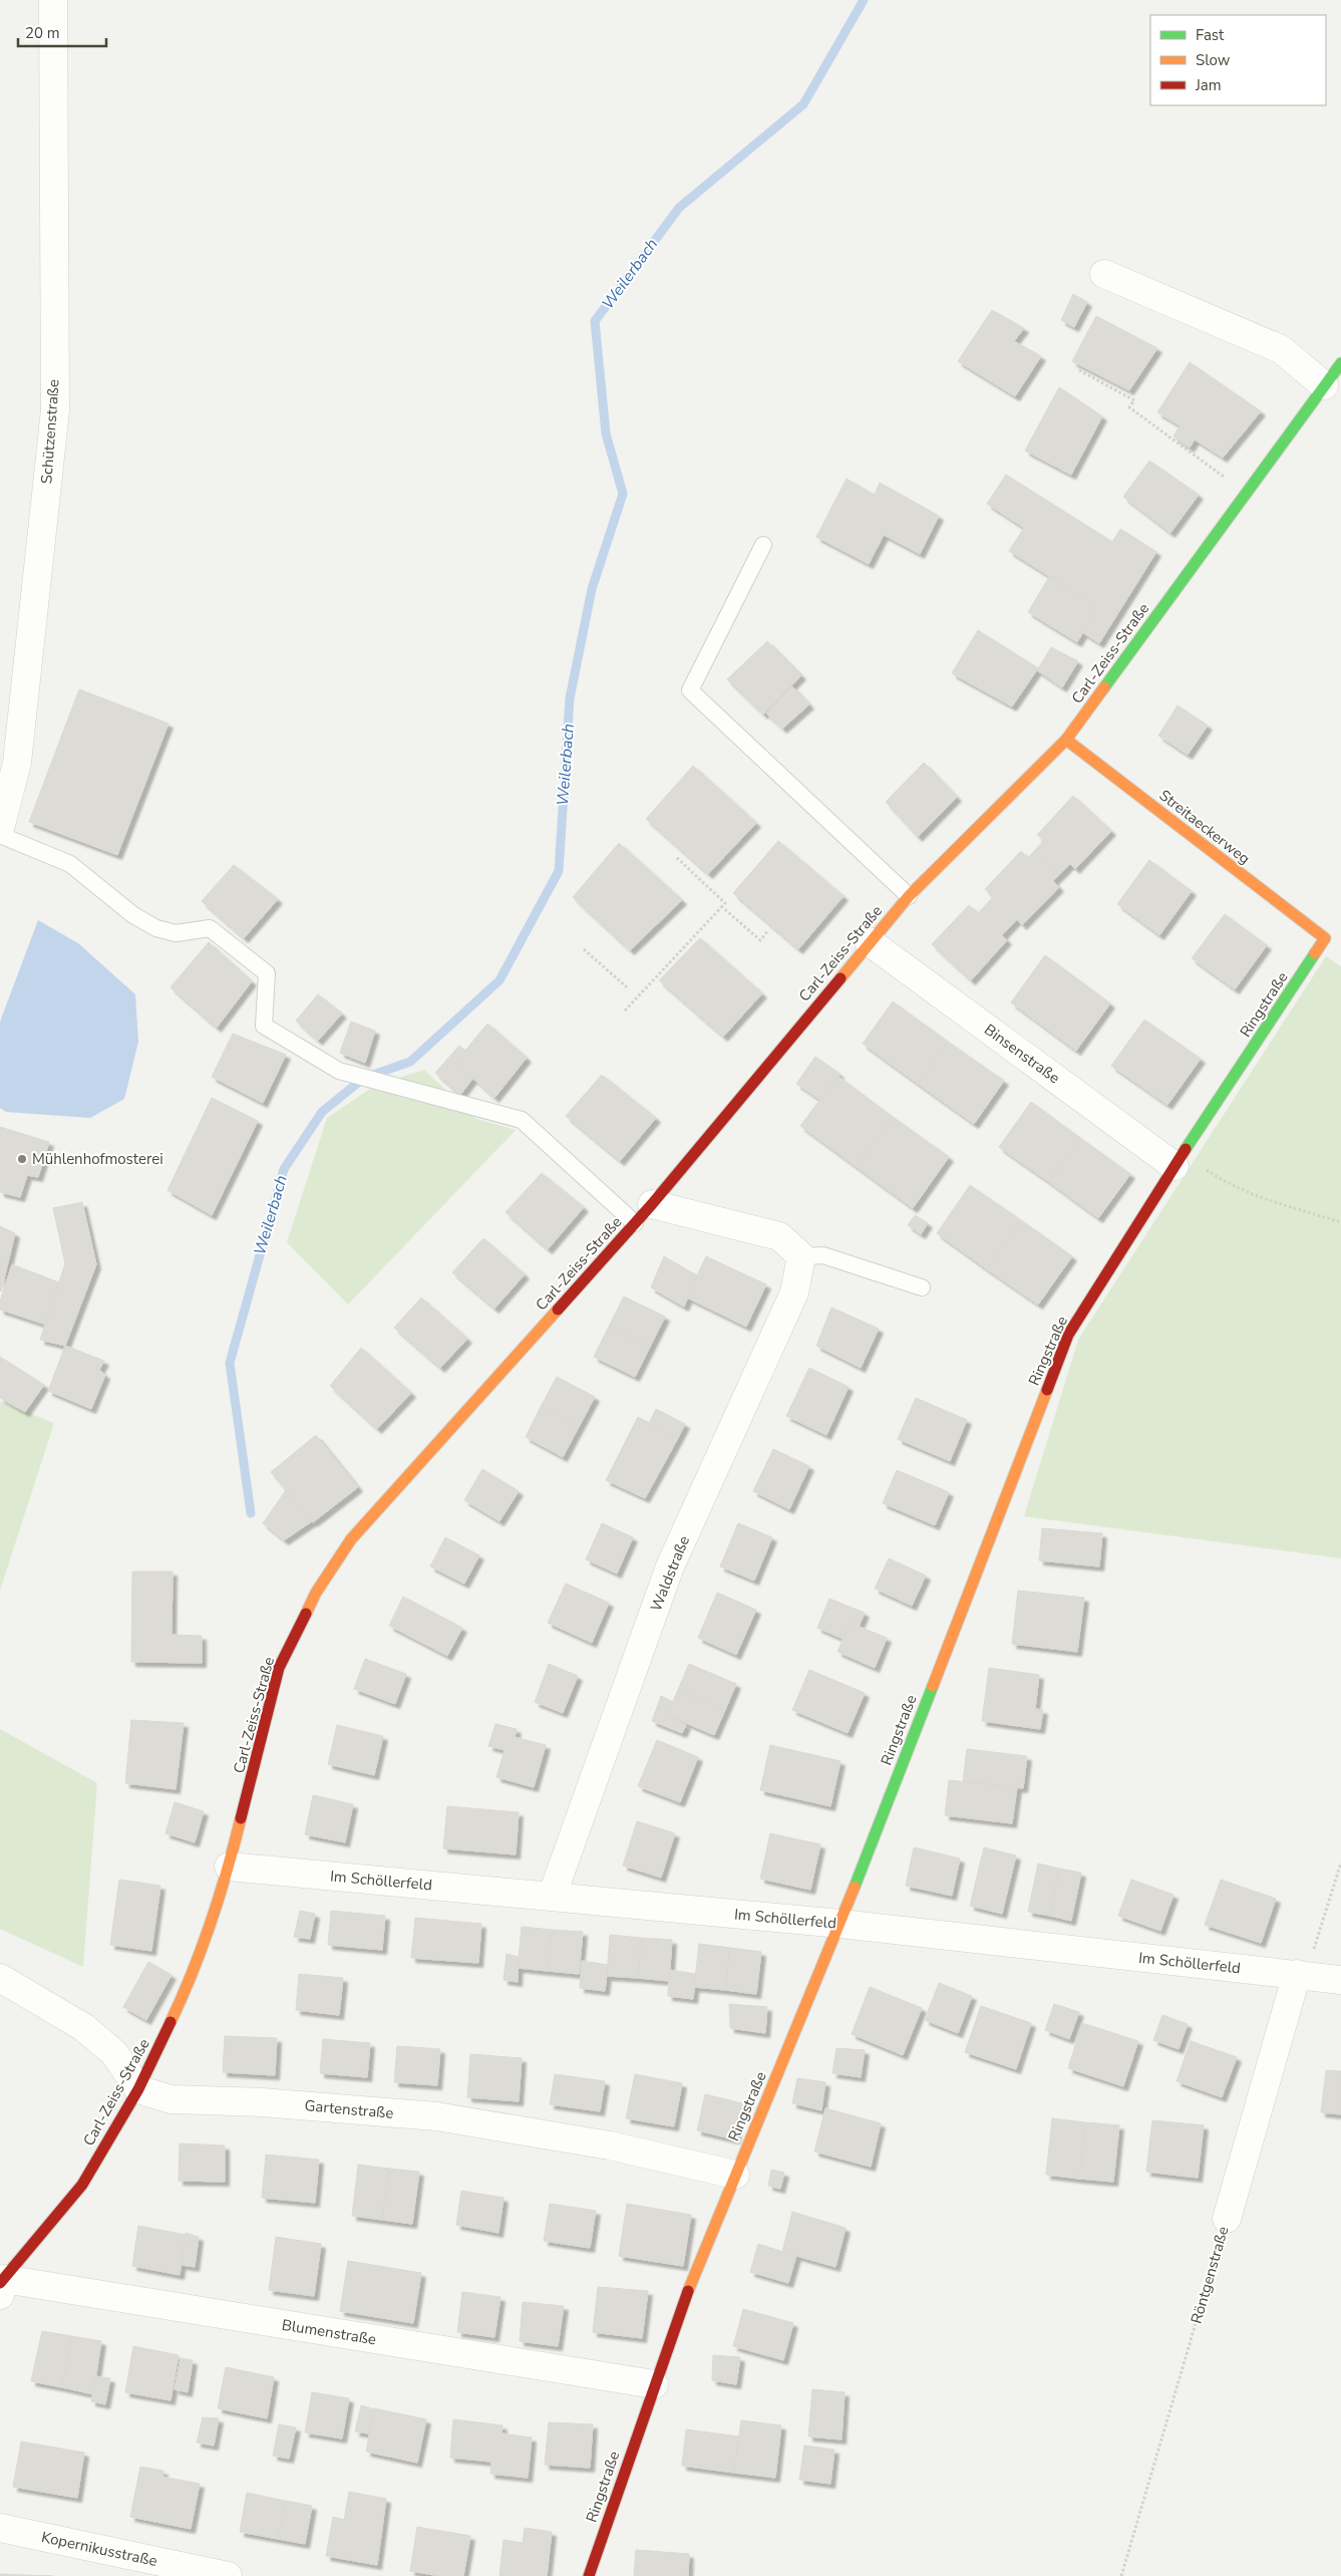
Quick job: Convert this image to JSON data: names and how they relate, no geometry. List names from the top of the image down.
{
  "streets": {
    "street": [
      "Schützenstraße",
      "Carl-Zeiss-Straße",
      "Streitaeckerweg",
      "Ringstraße",
      "Binsenstraße",
      "Waldstraße",
      "Im Schöllerfeld",
      "Gartenstraße",
      "Röntgenstraße",
      "Blumenstraße",
      "Kopernikusstraße"
    ]
  },
  "crossings": [
    ["Carl-Zeiss-Straße", "Streitaeckerweg"],
    ["Carl-Zeiss-Straße", "Binsenstraße"],
    ["Carl-Zeiss-Straße", "Im Schöllerfeld"],
    ["Carl-Zeiss-Straße", "Gartenstraße"],
    ["Carl-Zeiss-Straße", "Blumenstraße"],
    ["Streitaeckerweg", "Ringstraße"],
    ["Ringstraße", "Binsenstraße"],
    ["Ringstraße", "Im Schöllerfeld"],
    ["Ringstraße", "Gartenstraße"],
    ["Ringstraße", "Blumenstraße"],
    ["Waldstraße", "Im Schöllerfeld"],
    ["Im Schöllerfeld", "Röntgenstraße"]
  ],
  "water": ["Weilerbach"],
  "places": ["Mühlenhofmosterei"],
  "legend": ["Fast", "Slow", "Jam"],
  "scale_bar": "20 m"
}
